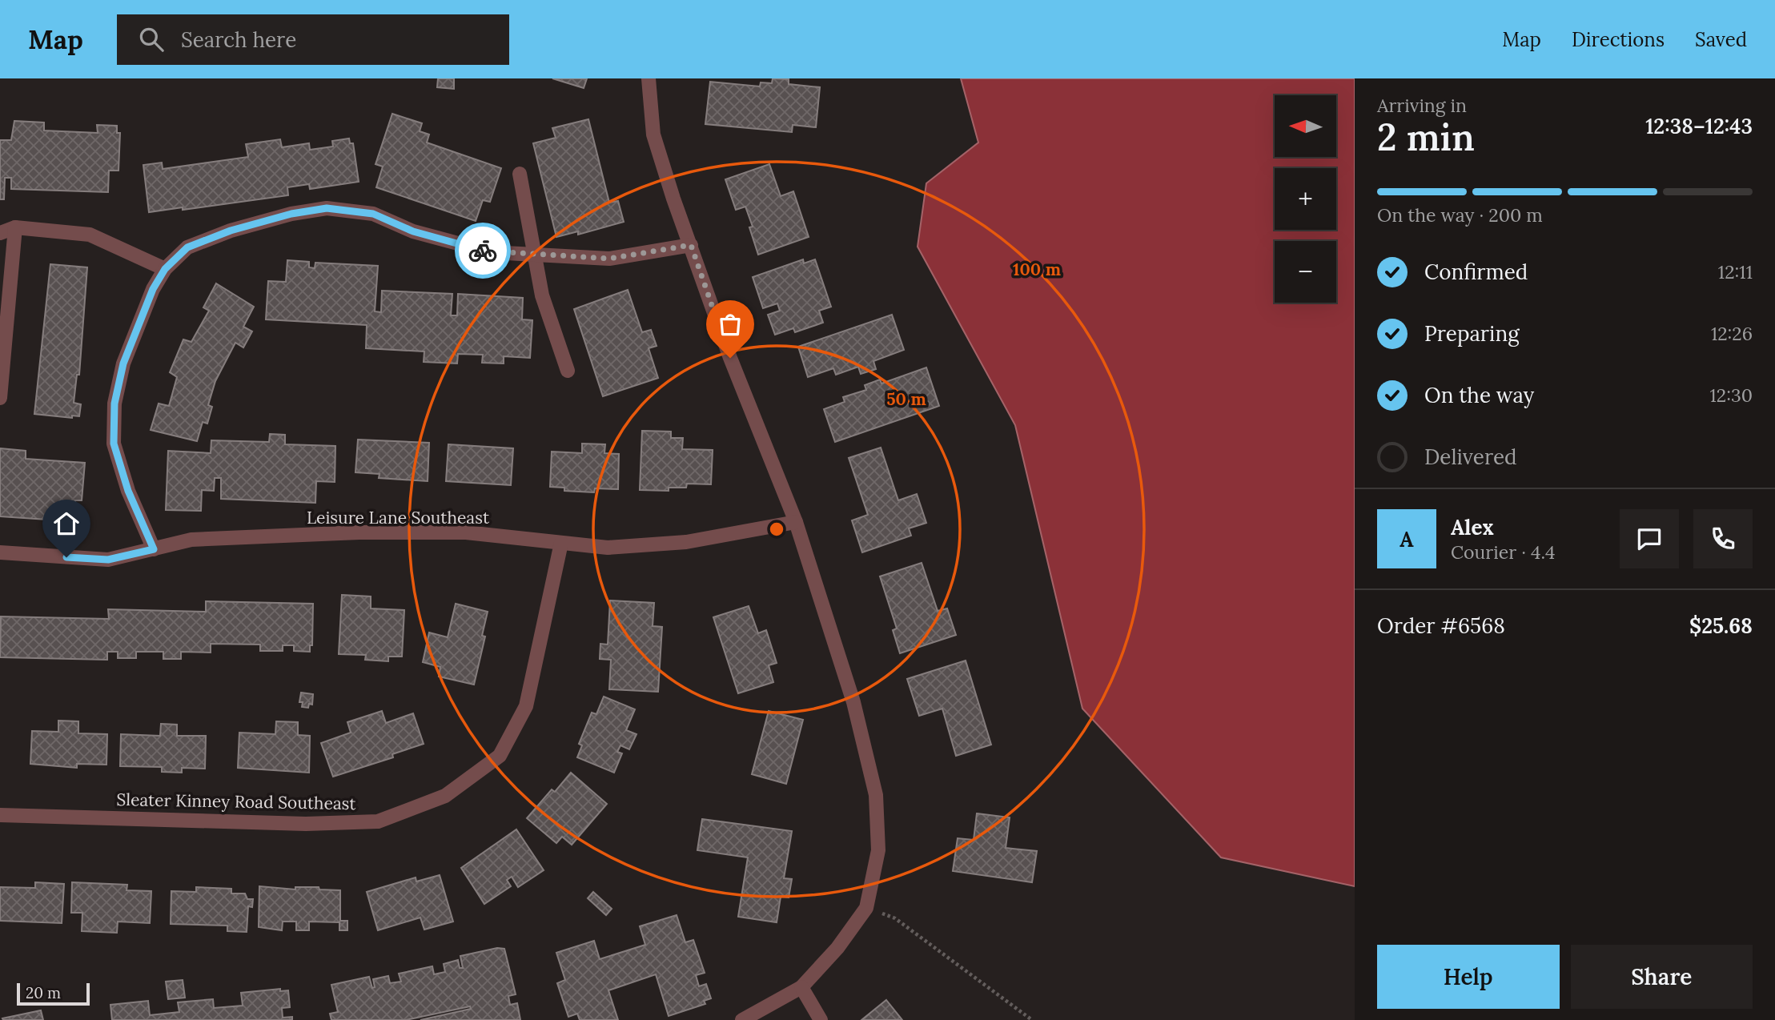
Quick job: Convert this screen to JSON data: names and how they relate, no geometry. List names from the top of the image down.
{
  "streets": {
    "street": ["Leisure Lane Southeast", "Sleater Kinney Road Southeast"]
  },
  "crossings": [
    ["Leisure Lane Southeast", "Sleater Kinney Road Southeast"]
  ],
  "scale_bar": "20 m",
  "north": "left",
  "page": {
    "header": "Map",
    "search": "Search here",
    "nav": ["Map", "Directions", "Saved"],
    "heading": ["2 min", "Arriving in", "12:38–12:43"],
    "panel": [
      "Alex",
      "Courier · 4.4",
      "Order #6568",
      "$25.68"
    ],
    "map_buttons": ["+", "−"],
    "bar": "On the way · 200 m",
    "list": [
      ["Confirmed", "12:11"],
      ["Preparing", "12:26"],
      ["On the way", "12:30"],
      "Delivered"
    ],
    "round": "A",
    "buttons": ["Help", "Share"],
    "scale": "20 m"
  },
  "rings": ["100 m", "50 m"]
}
